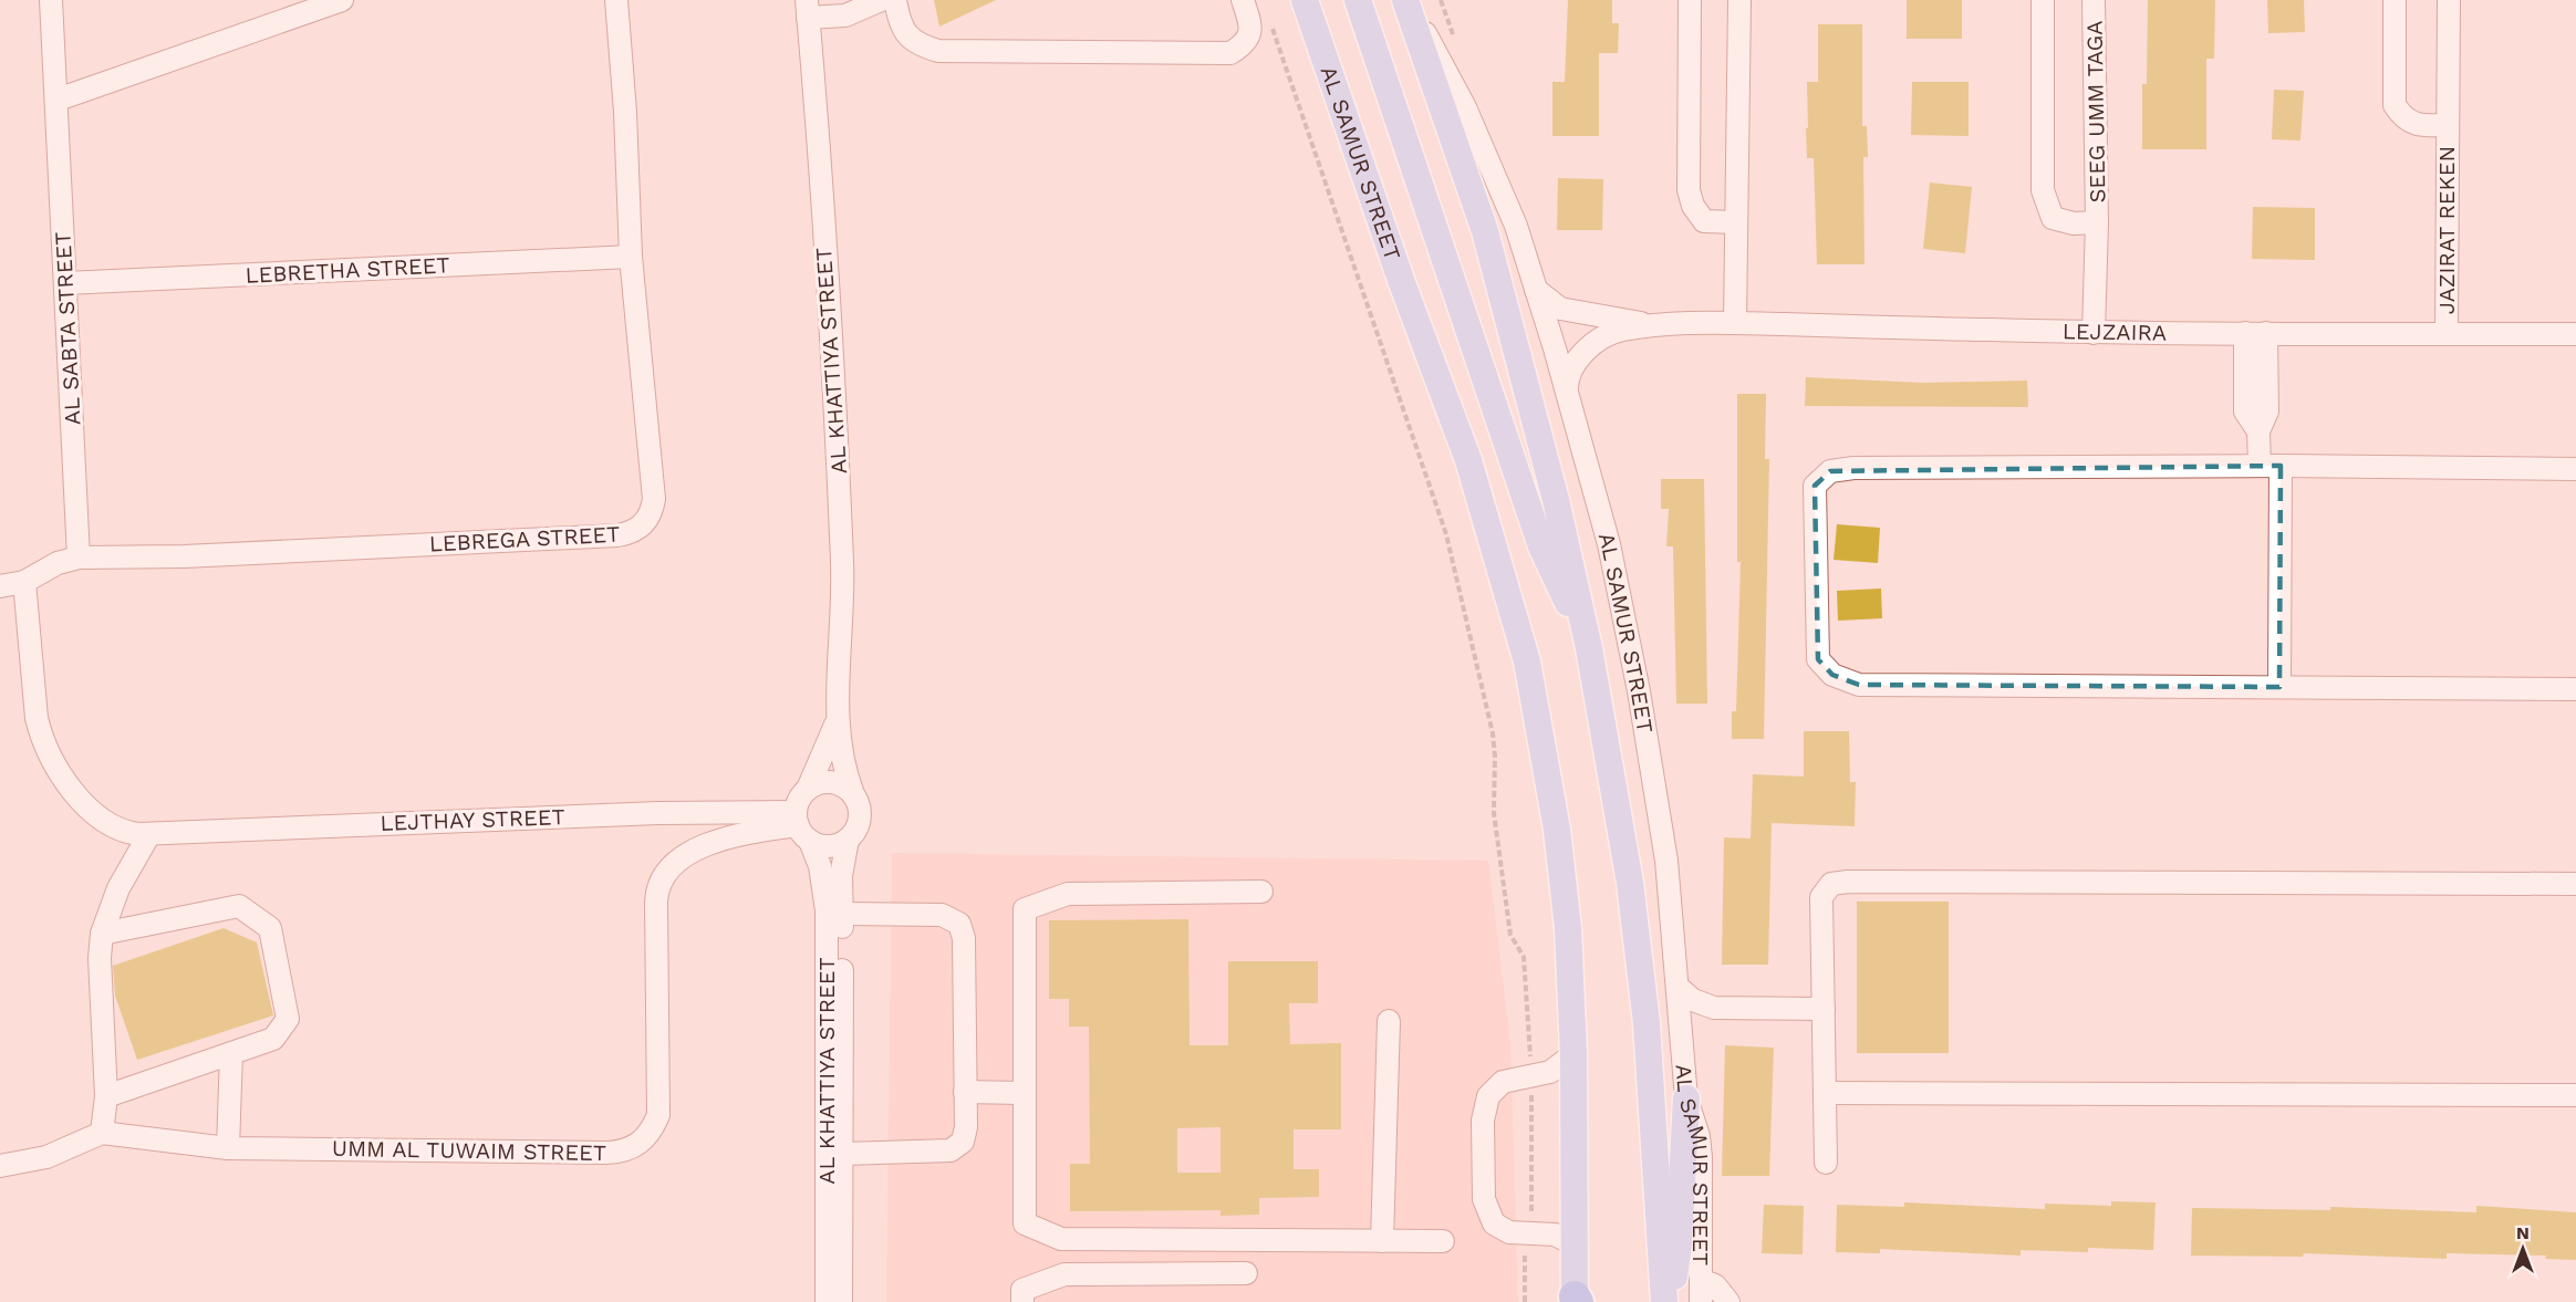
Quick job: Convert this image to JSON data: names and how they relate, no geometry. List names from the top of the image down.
{
  "streets": {
    "main road": ["AL SAMUR STREET"],
    "street": [
      "SEEG UMM TAGA",
      "JAZIRAT REKEN",
      "LEBRETHA STREET",
      "AL SABTA STREET",
      "LEJZAIRA",
      "AL KHATTIYA STREET",
      "LEBREGA STREET",
      "LEJTHAY STREET",
      "UMM AL TUWAIM STREET"
    ]
  },
  "crossings": [
    ["SEEG UMM TAGA", "LEJZAIRA"],
    ["AL SAMUR STREET", "LEJZAIRA"],
    ["JAZIRAT REKEN", "LEJZAIRA"],
    ["LEBRETHA STREET", "AL SABTA STREET"],
    ["LEBRETHA STREET", "LEBREGA STREET"],
    ["AL SABTA STREET", "LEBREGA STREET"],
    ["AL KHATTIYA STREET", "LEJTHAY STREET"],
    ["AL KHATTIYA STREET", "UMM AL TUWAIM STREET"],
    ["LEBREGA STREET", "LEJTHAY STREET"],
    ["LEJTHAY STREET", "UMM AL TUWAIM STREET"]
  ],
  "north": "top"
}
